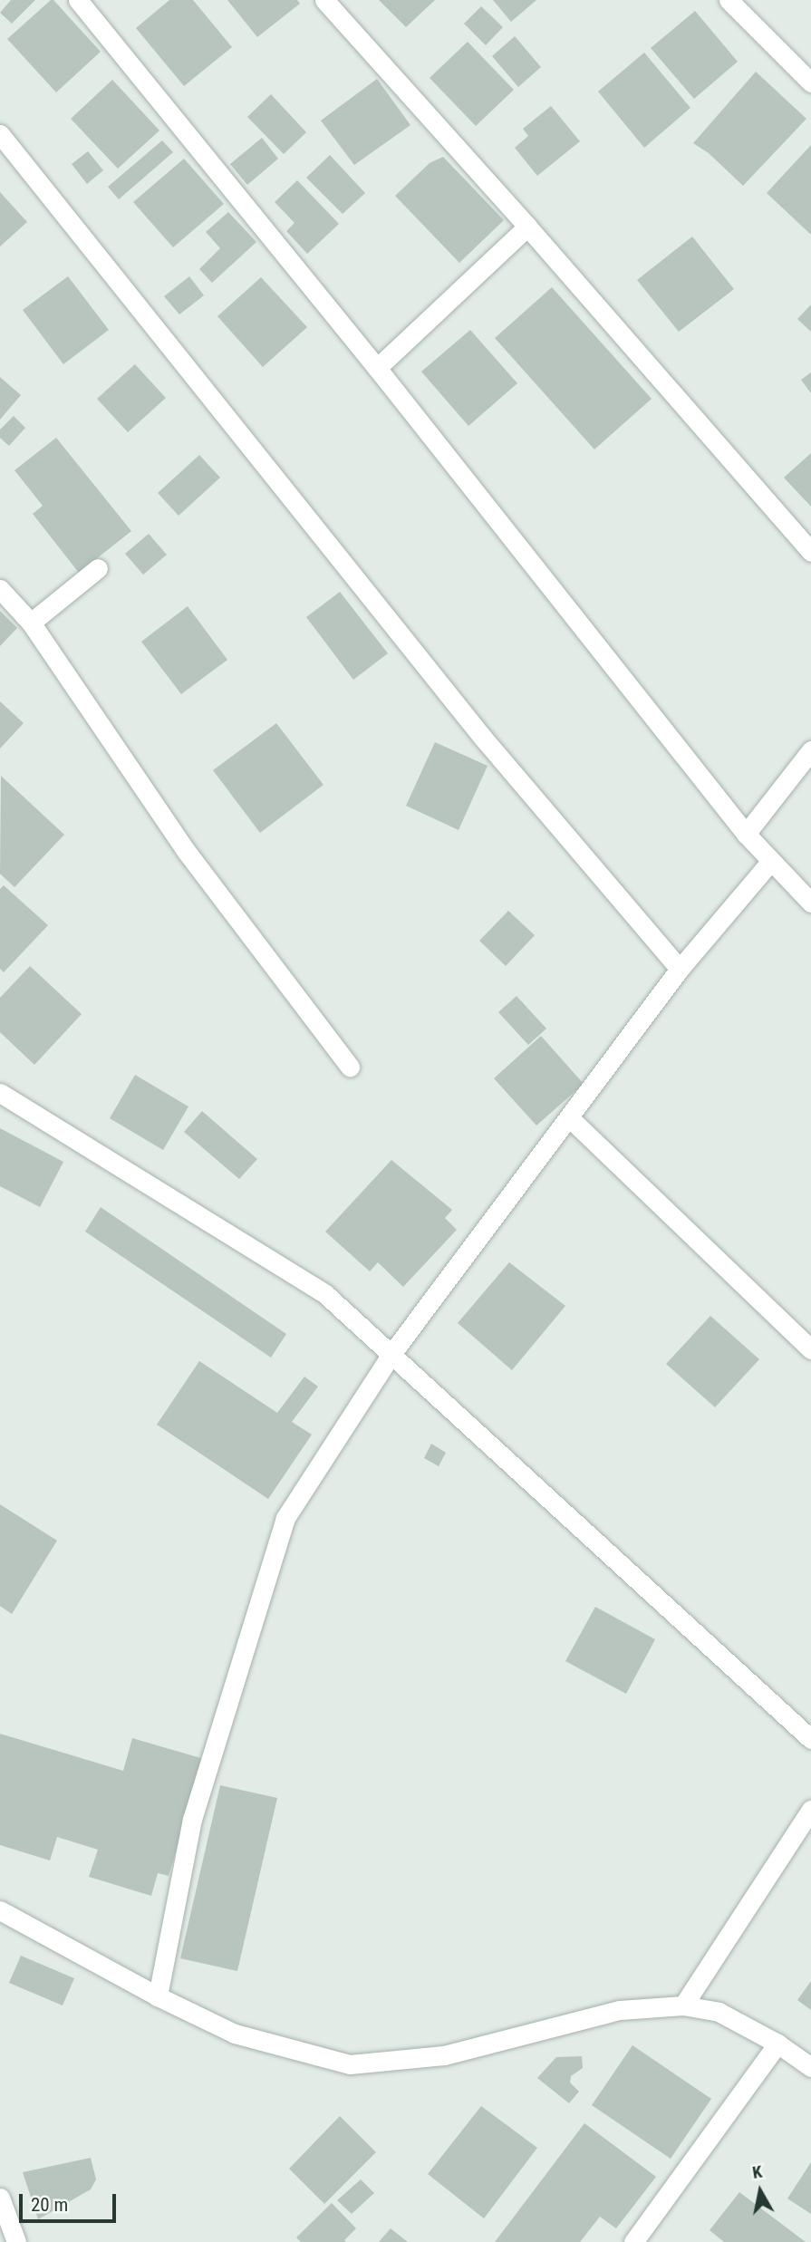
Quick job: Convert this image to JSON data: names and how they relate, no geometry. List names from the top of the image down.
{
  "scale_bar": "20 m",
  "north": "top"
}
